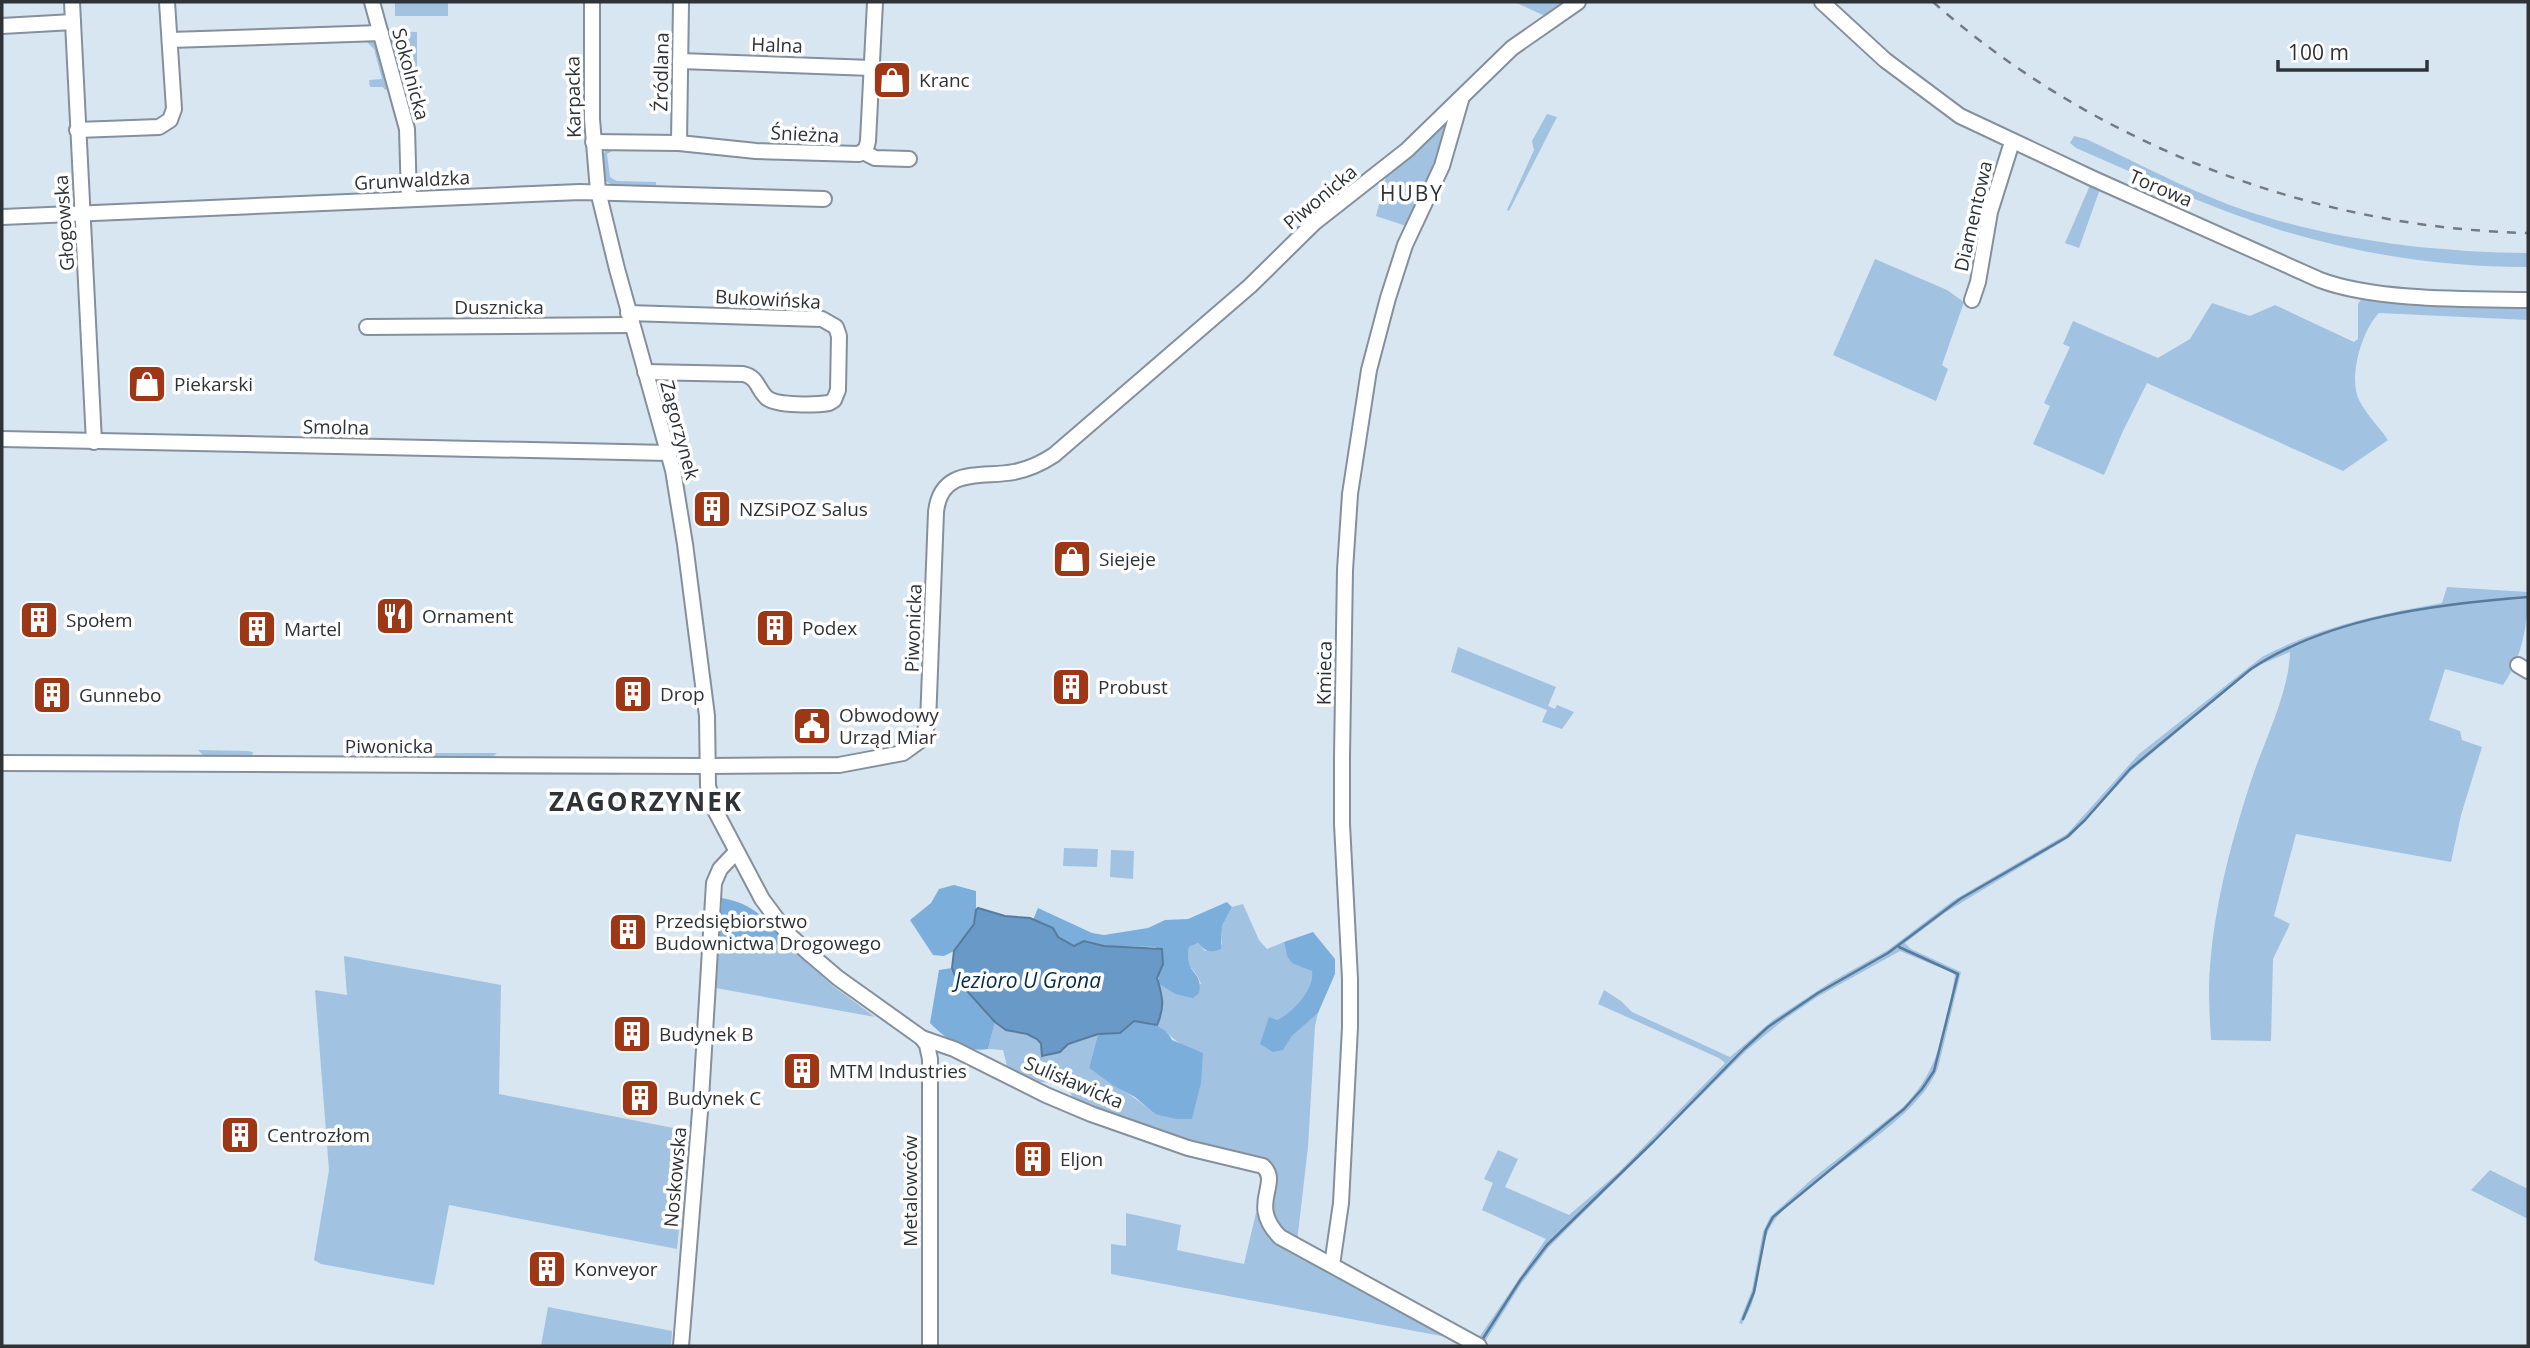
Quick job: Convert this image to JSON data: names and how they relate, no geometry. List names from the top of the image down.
{
  "streets": {
    "street": [
      "Halna",
      "Źródlana",
      "Sokolnicka",
      "Karpacka",
      "Śnieżna",
      "Grunwaldzka",
      "Torowa",
      "Piwonicka",
      "Diamentowa",
      "Głogowska",
      "Bukowińska",
      "Dusznicka",
      "Smolna",
      "Zagorzynek",
      "Kmieca",
      "Sulisławicka",
      "Noskowska",
      "Metalowców"
    ]
  },
  "crossings": [
    ["Halna", "Źródlana"],
    ["Halna", "Śnieżna"],
    ["Źródlana", "Śnieżna"],
    ["Sokolnicka", "Grunwaldzka"],
    ["Karpacka", "Śnieżna"],
    ["Karpacka", "Grunwaldzka"],
    ["Karpacka", "Zagorzynek"],
    ["Grunwaldzka", "Głogowska"],
    ["Grunwaldzka", "Zagorzynek"],
    ["Torowa", "Diamentowa"],
    ["Piwonicka", "Zagorzynek"],
    ["Piwonicka", "Kmieca"],
    ["Piwonicka", "Sulisławicka"],
    ["Głogowska", "Smolna"],
    ["Bukowińska", "Dusznicka"],
    ["Bukowińska", "Zagorzynek"],
    ["Dusznicka", "Zagorzynek"],
    ["Smolna", "Zagorzynek"],
    ["Zagorzynek", "Sulisławicka"],
    ["Kmieca", "Sulisławicka"],
    ["Sulisławicka", "Noskowska"],
    ["Sulisławicka", "Metalowców"]
  ],
  "districts": ["HUBY", "ZAGORZYNEK"],
  "water": ["Jezioro U Grona"],
  "places": {
    "shop": ["Kranc", "Piekarski", "Siejeje"],
    "building": [
      "NZSiPOZ Salus",
      "Społem",
      "Podex",
      "Martel",
      "Probust",
      "Drop",
      "Gunnebo",
      "Przedsiębiorstwo Budownictwa Drogowego",
      "Budynek B",
      "MTM Industries",
      "Budynek C",
      "Centrozłom",
      "Eljon",
      "Konveyor"
    ],
    "restaurant": ["Ornament"],
    "public building": ["Obwodowy Urząd Miar"]
  },
  "scale_bar": "100 m"
}
